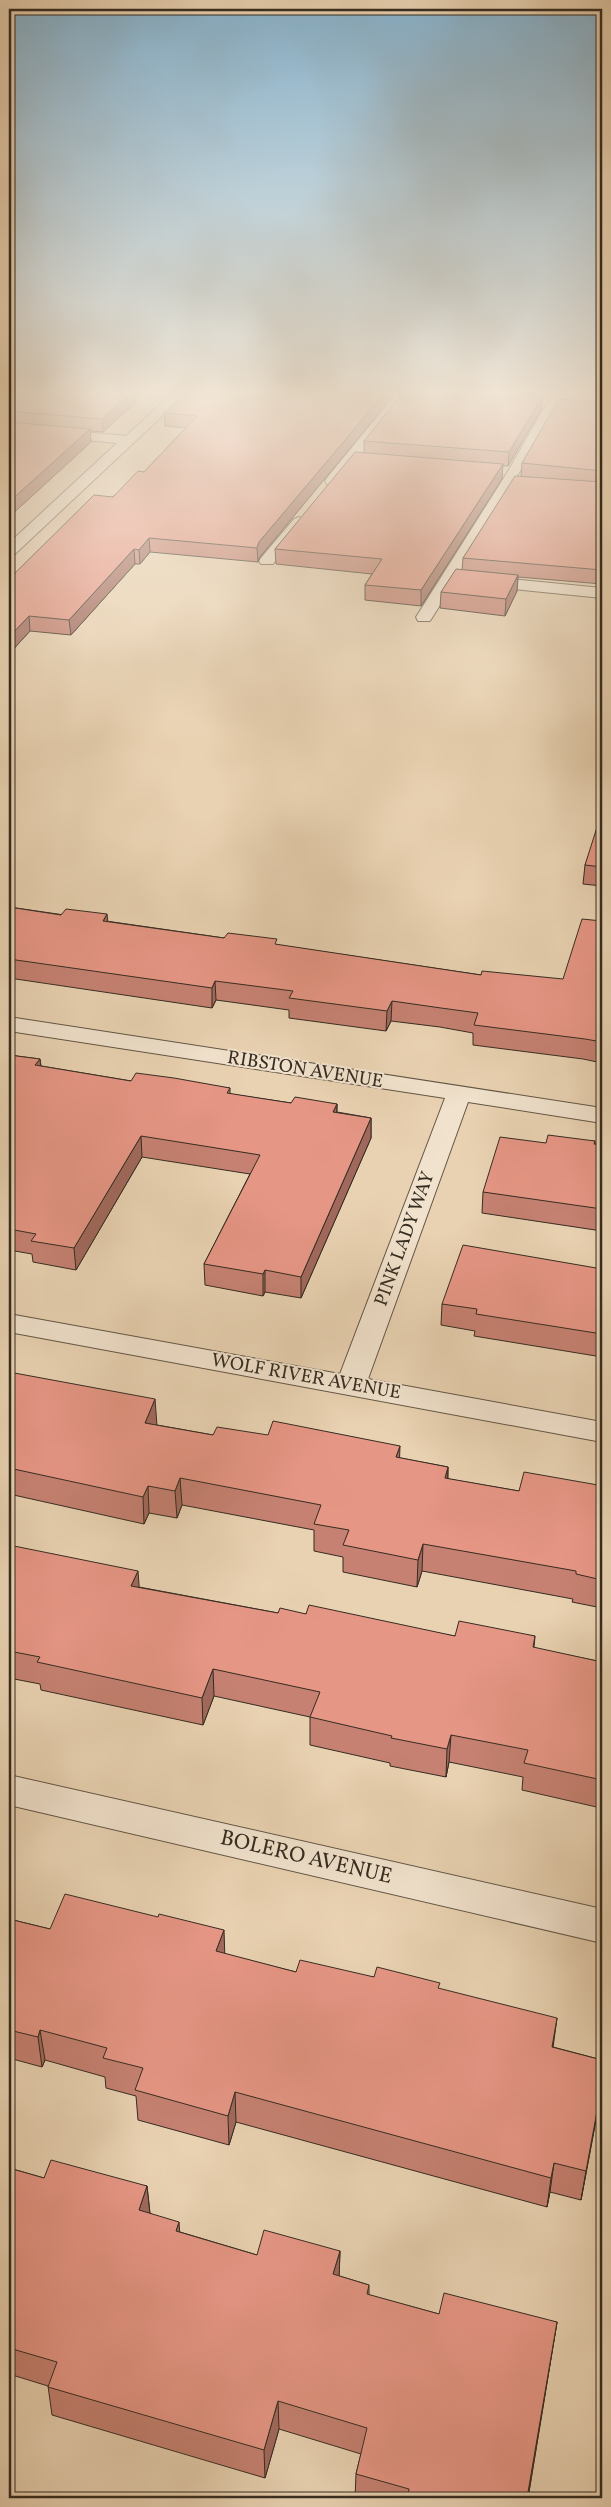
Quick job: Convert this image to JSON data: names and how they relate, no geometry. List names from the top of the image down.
{
  "streets": {
    "street": [
      "RIBSTON AVENUE",
      "PINK LADY WAY",
      "WOLF RIVER AVENUE",
      "BOLERO AVENUE"
    ]
  },
  "crossings": [
    ["RIBSTON AVENUE", "PINK LADY WAY"],
    ["PINK LADY WAY", "WOLF RIVER AVENUE"]
  ]
}
